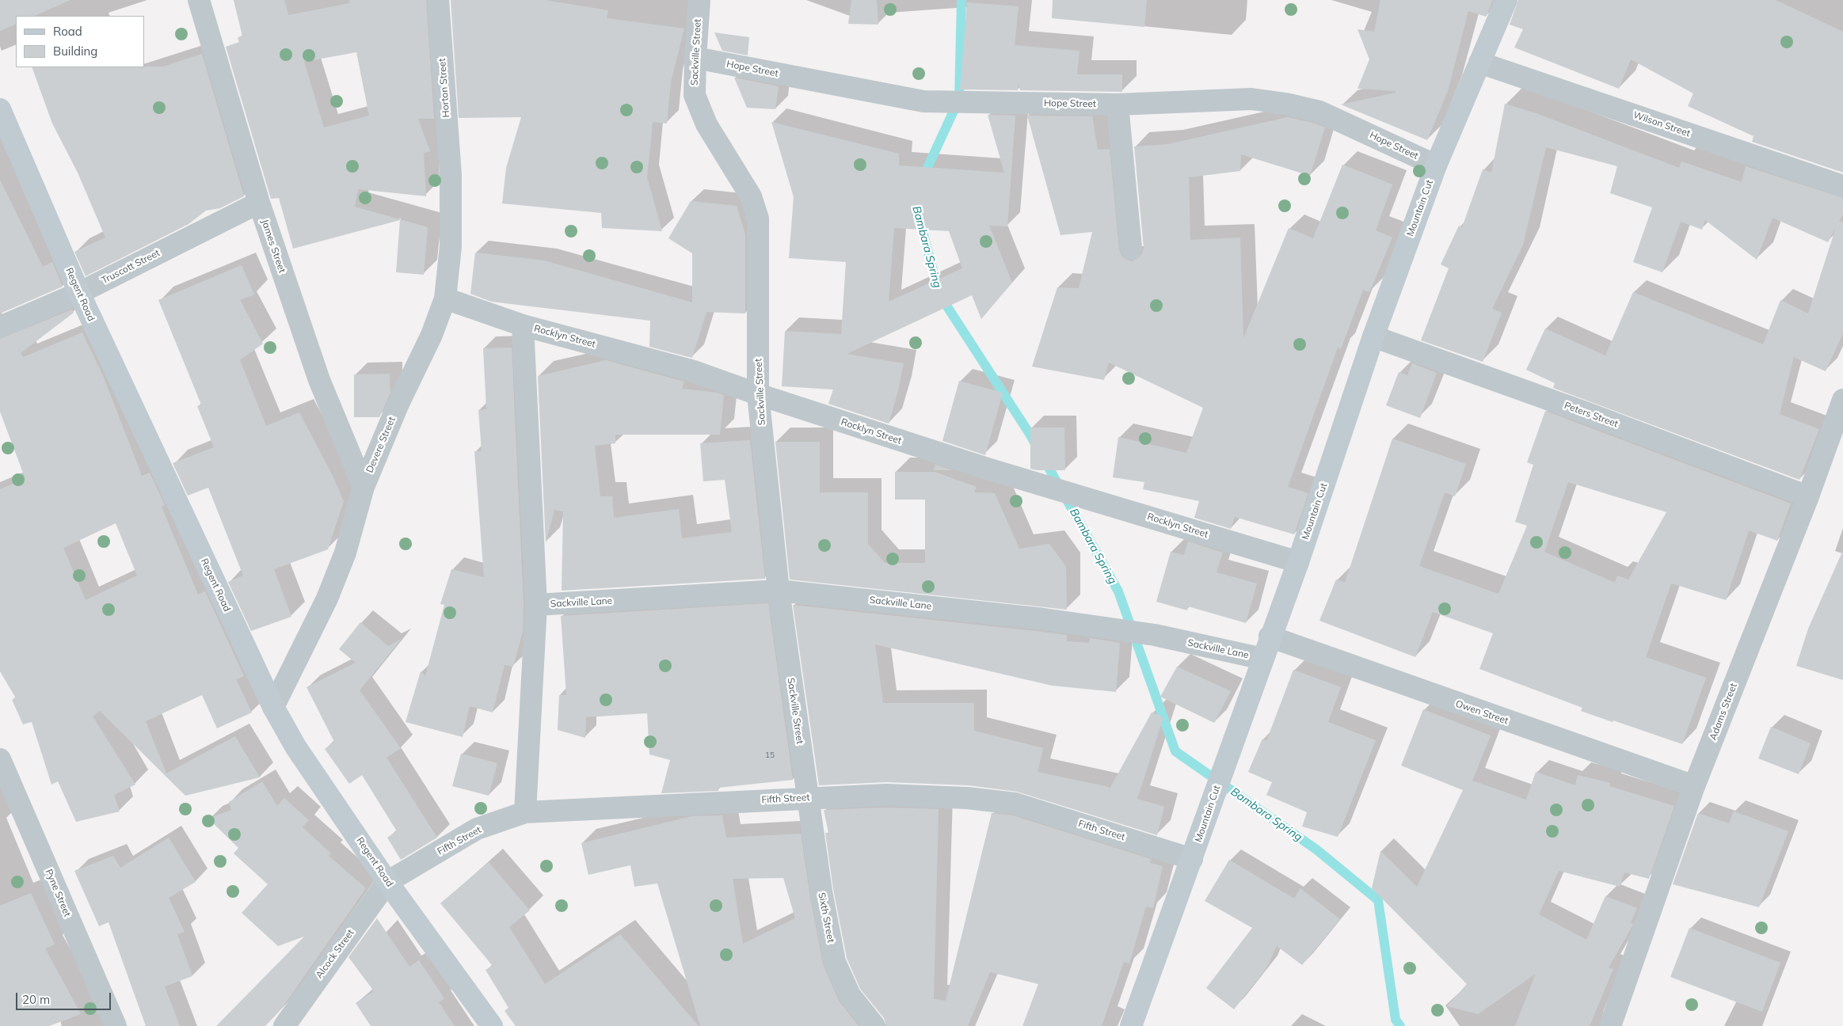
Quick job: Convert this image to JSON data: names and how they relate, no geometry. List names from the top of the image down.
{
  "streets": {
    "main road": ["Mountain Cut", "Regent Road"],
    "street": [
      "Sackville Street",
      "Hope Street",
      "Horton Street",
      "Wilson Street",
      "James Street",
      "Truscott Street",
      "Rocklyn Street",
      "Peters Street",
      "Devere Street",
      "Sackville Lane",
      "Adams Street",
      "Owen Street",
      "Fifth Street",
      "Pyne Street",
      "Sixth Street",
      "Alcock Street"
    ]
  },
  "crossings": [
    ["Sackville Street", "Hope Street"],
    ["Sackville Street", "Rocklyn Street"],
    ["Sackville Street", "Sackville Lane"],
    ["Sackville Street", "Fifth Street"],
    ["Sackville Street", "Sixth Street"],
    ["Hope Street", "Mountain Cut"],
    ["Horton Street", "Devere Street"],
    ["Wilson Street", "Mountain Cut"],
    ["Mountain Cut", "Rocklyn Street"],
    ["Mountain Cut", "Peters Street"],
    ["Mountain Cut", "Sackville Lane"],
    ["Mountain Cut", "Owen Street"],
    ["Mountain Cut", "Fifth Street"],
    ["James Street", "Truscott Street"],
    ["James Street", "Devere Street"],
    ["Truscott Street", "Regent Road"],
    ["Regent Road", "Devere Street"],
    ["Regent Road", "Fifth Street"],
    ["Regent Road", "Alcock Street"],
    ["Rocklyn Street", "Devere Street"],
    ["Peters Street", "Adams Street"],
    ["Adams Street", "Owen Street"],
    ["Fifth Street", "Sixth Street"],
    ["Fifth Street", "Alcock Street"]
  ],
  "water": ["Bambara Spring"],
  "house_numbers": ["15"],
  "legend": ["Road", "Building"],
  "scale_bar": "20 m"
}
